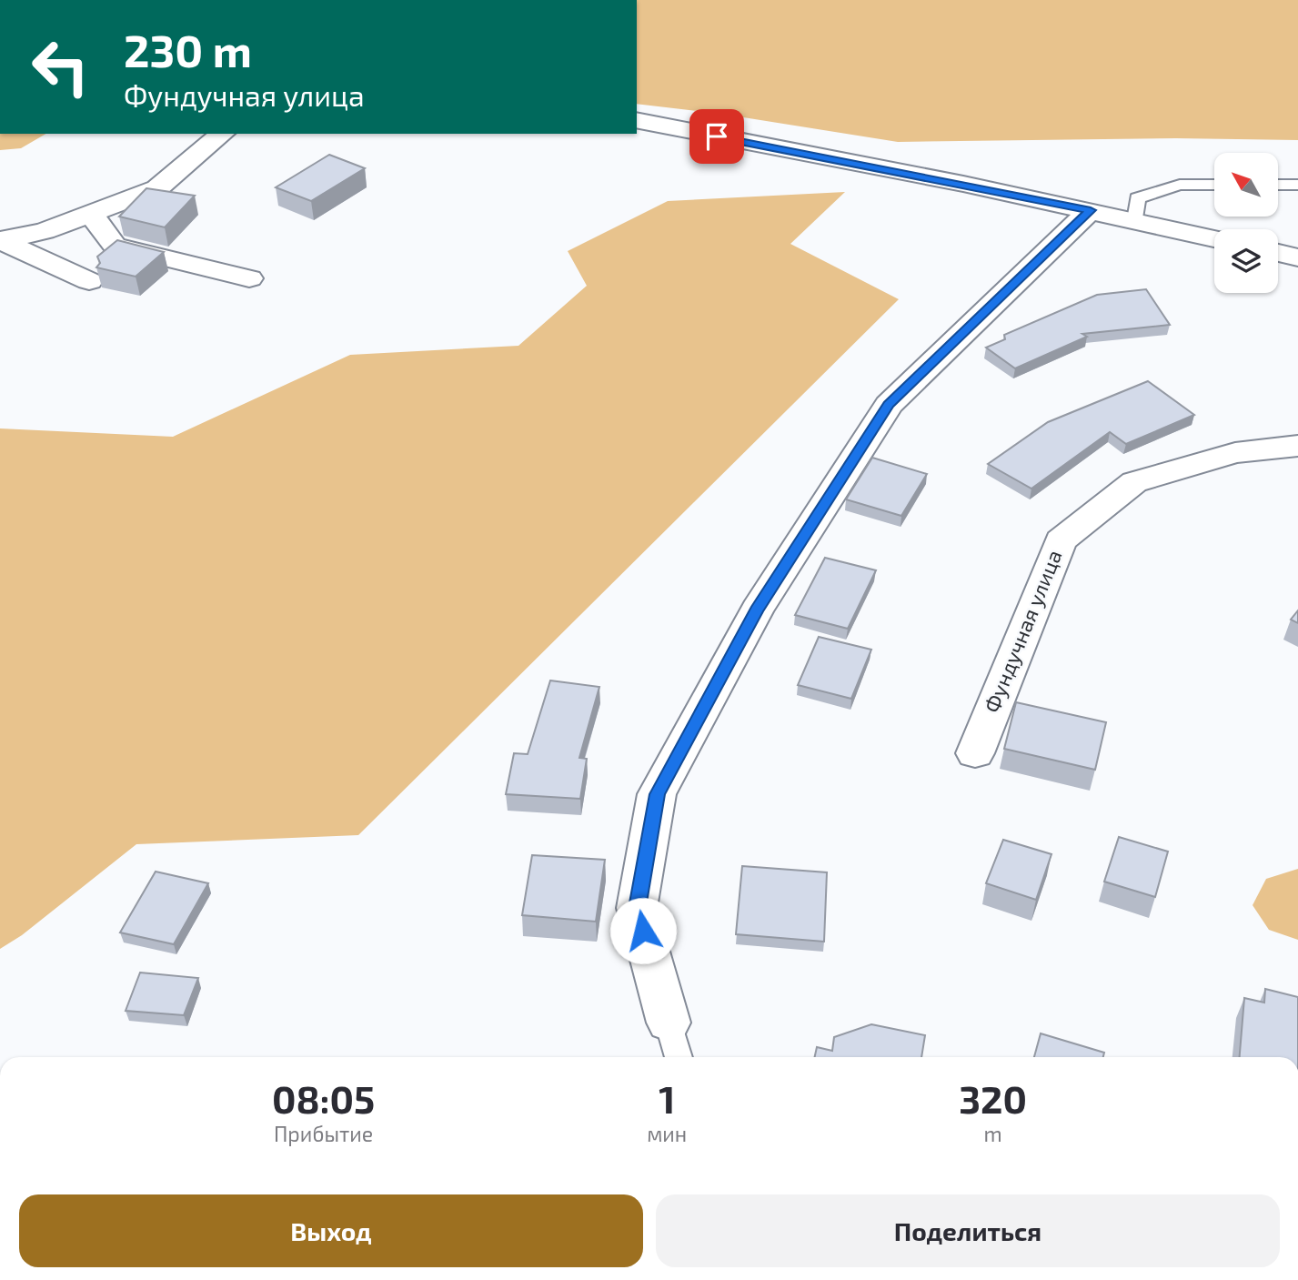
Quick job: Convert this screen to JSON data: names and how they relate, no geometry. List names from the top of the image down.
{
  "streets": {
    "street": ["Фундучная улица"]
  },
  "north": "top left",
  "page": {
    "turn": ["230 m", "Фундучная улица"],
    "eta": [
      "08:05",
      "Прибытие",
      "1",
      "мин",
      "320",
      "m"
    ],
    "buttons": ["Выход", "Поделиться"]
  }
}
